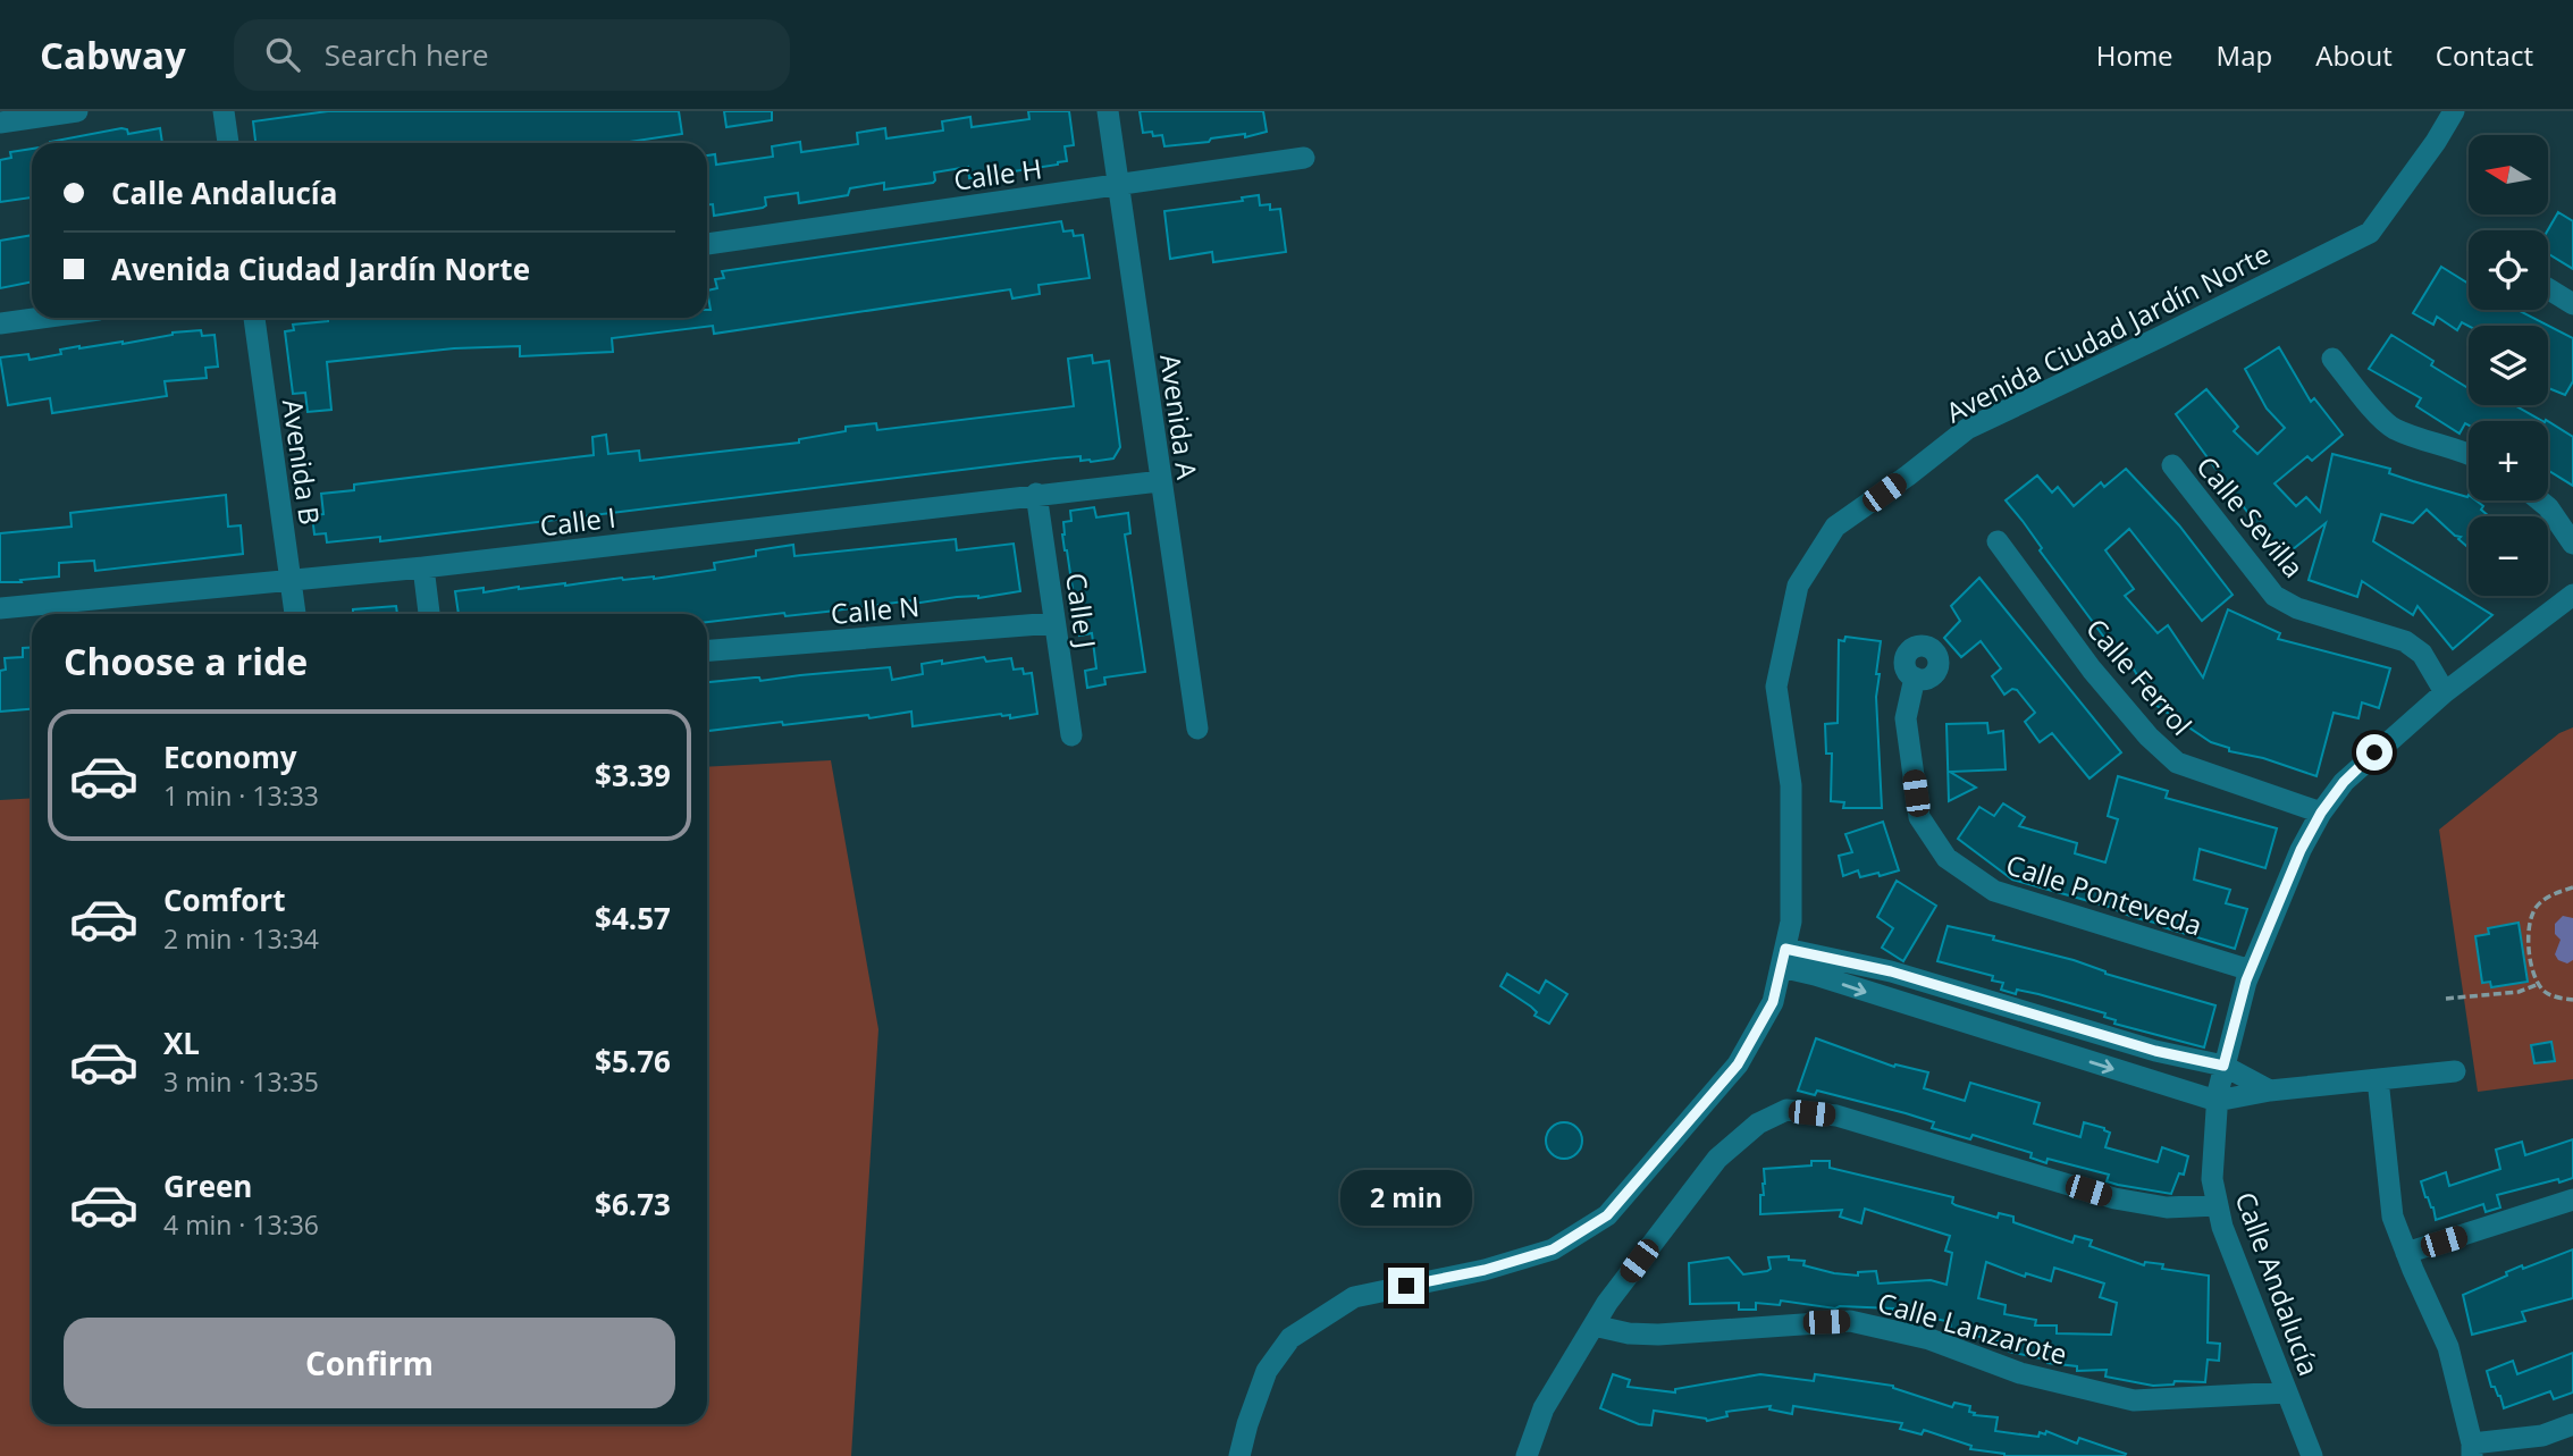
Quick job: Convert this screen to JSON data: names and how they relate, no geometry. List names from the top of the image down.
{
  "streets": {
    "street": [
      "Calle H",
      "Avenida Ciudad Jardín Norte",
      "Avenida A",
      "Avenida B",
      "Calle Sevilla",
      "Calle I",
      "Calle N",
      "Calle J",
      "Calle Ferrol",
      "Calle Ponteveda",
      "Calle Andalucía",
      "Calle Lanzarote"
    ]
  },
  "crossings": [
    ["Calle H", "Avenida A"],
    ["Avenida A", "Calle I"],
    ["Avenida B", "Calle I"],
    ["Calle Sevilla", "Calle Andalucía"],
    ["Calle I", "Calle J"],
    ["Calle N", "Calle J"],
    ["Calle Ferrol", "Calle Andalucía"],
    ["Calle Ponteveda", "Calle Andalucía"],
    ["Calle Andalucía", "Calle Lanzarote"]
  ],
  "north": "left",
  "page": {
    "header": "Cabway",
    "search": "Search here",
    "nav": [
      "Home",
      "Map",
      "About",
      "Contact"
    ],
    "map_buttons": ["+", "−"],
    "banner": ["Calle Andalucía", "Avenida Ciudad Jardín Norte"],
    "heading": "Choose a ride",
    "list": [
      {
        "name": "Economy",
        "note": "1 min · 13:33",
        "value": "$3.39"
      },
      {
        "name": "Comfort",
        "note": "2 min · 13:34",
        "value": "$4.57"
      },
      {
        "name": "XL",
        "note": "3 min · 13:35",
        "value": "$5.76"
      },
      {
        "name": "Green",
        "note": "4 min · 13:36",
        "value": "$6.73"
      }
    ],
    "bubble": "2 min",
    "buttons": "Confirm"
  }
}
